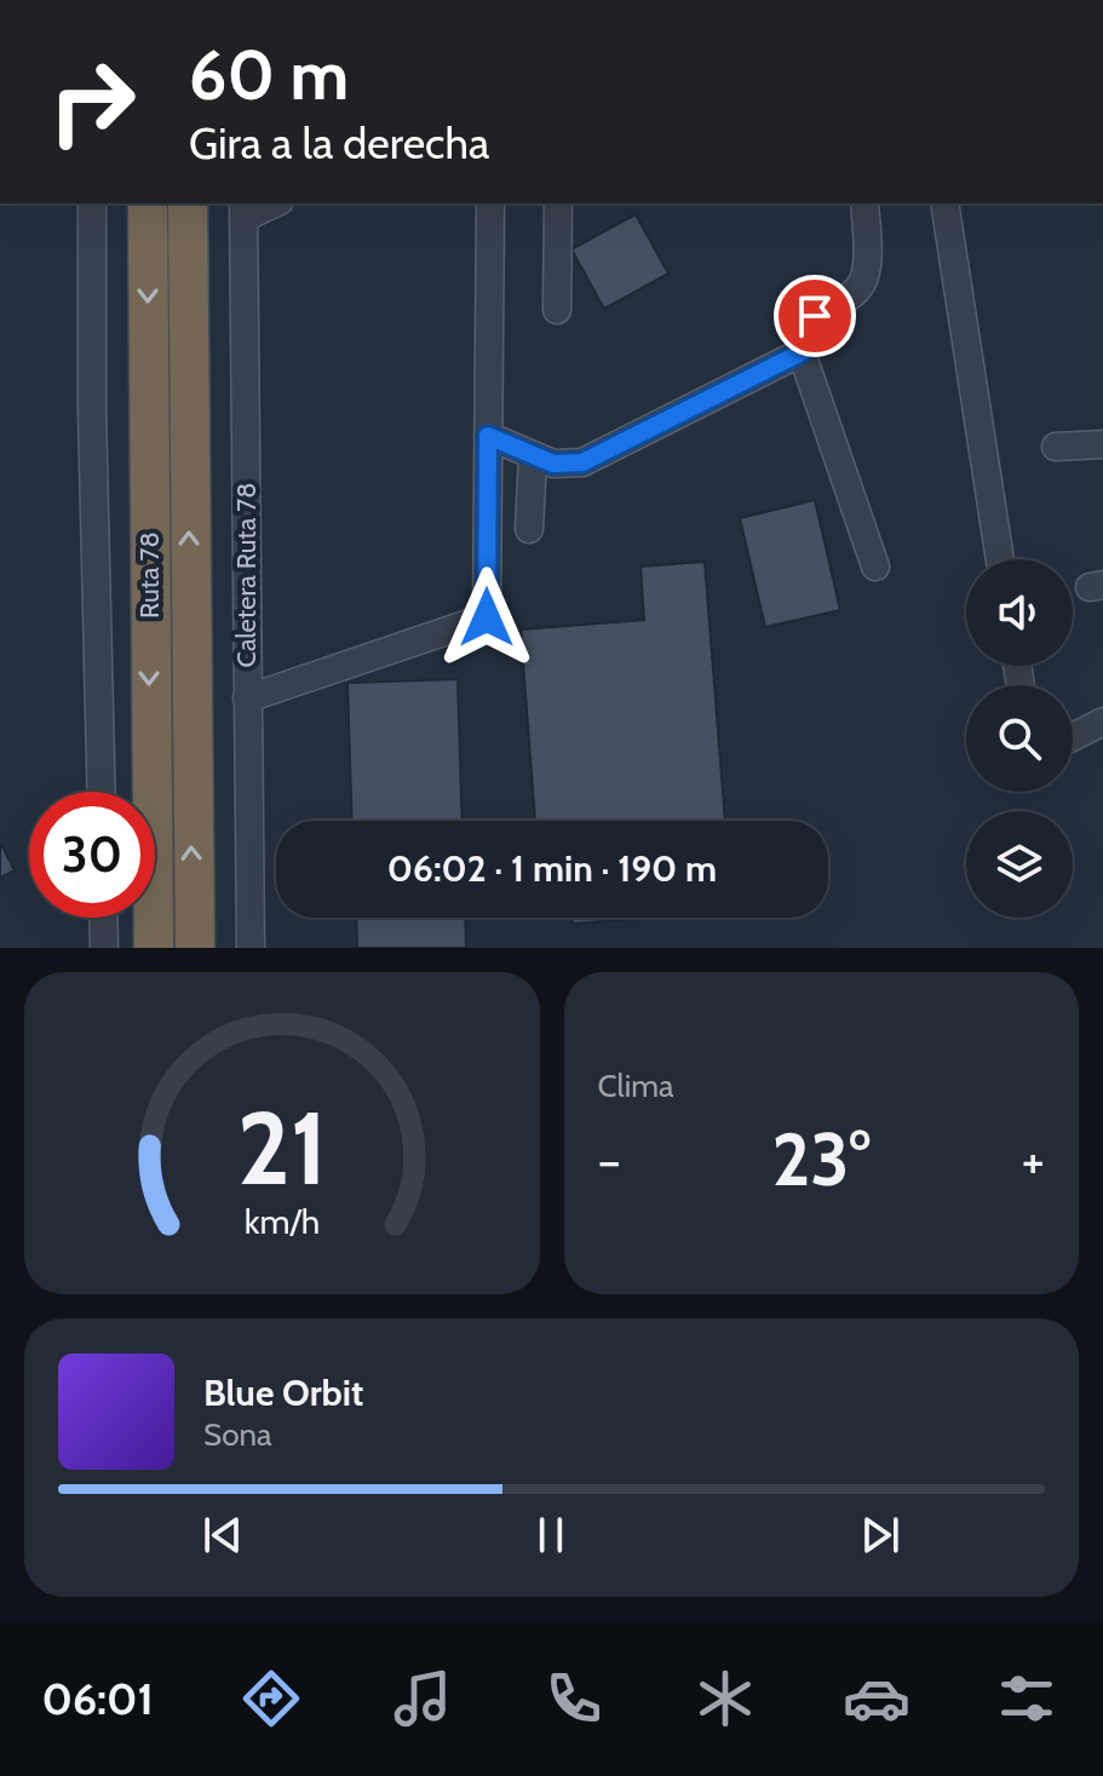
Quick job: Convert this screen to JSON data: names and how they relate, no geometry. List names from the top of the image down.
{
  "streets": {
    "highway": ["Ruta 78"],
    "street": ["Caletera Ruta 78"]
  },
  "page": {
    "turn": ["60 m", "Gira a la derecha"],
    "limit": "30",
    "trip": "06:02 · 1 min · 190 m",
    "tile": "Clima",
    "heat": ["−", "23°", "+"],
    "song": ["Blue Orbit", "Sona"],
    "tabs": "06:01",
    "gauge": ["21", "km/h"]
  }
}
